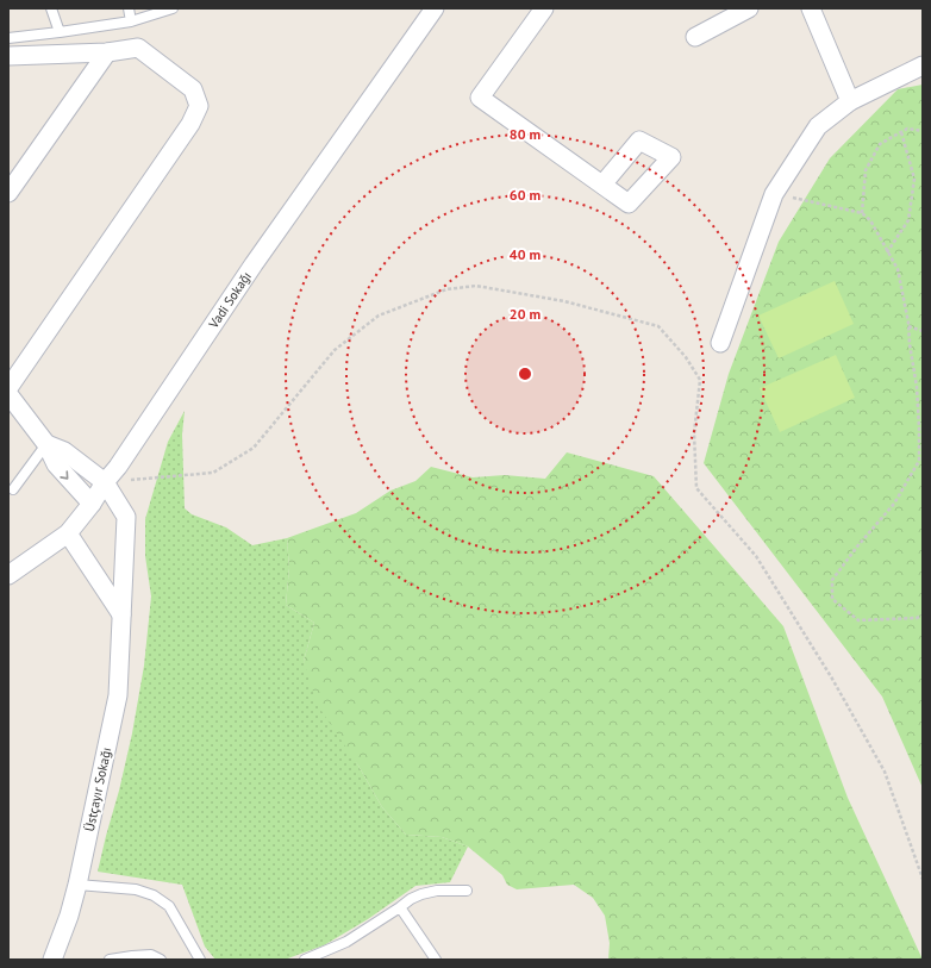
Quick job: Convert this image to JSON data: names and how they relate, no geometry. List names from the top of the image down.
{
  "streets": {
    "street": ["Vadi Sokağı", "Üstçayır Sokağı"]
  },
  "crossings": [
    ["Vadi Sokağı", "Üstçayır Sokağı"]
  ],
  "rings": [
    "80 m",
    "60 m",
    "40 m",
    "20 m"
  ]
}
